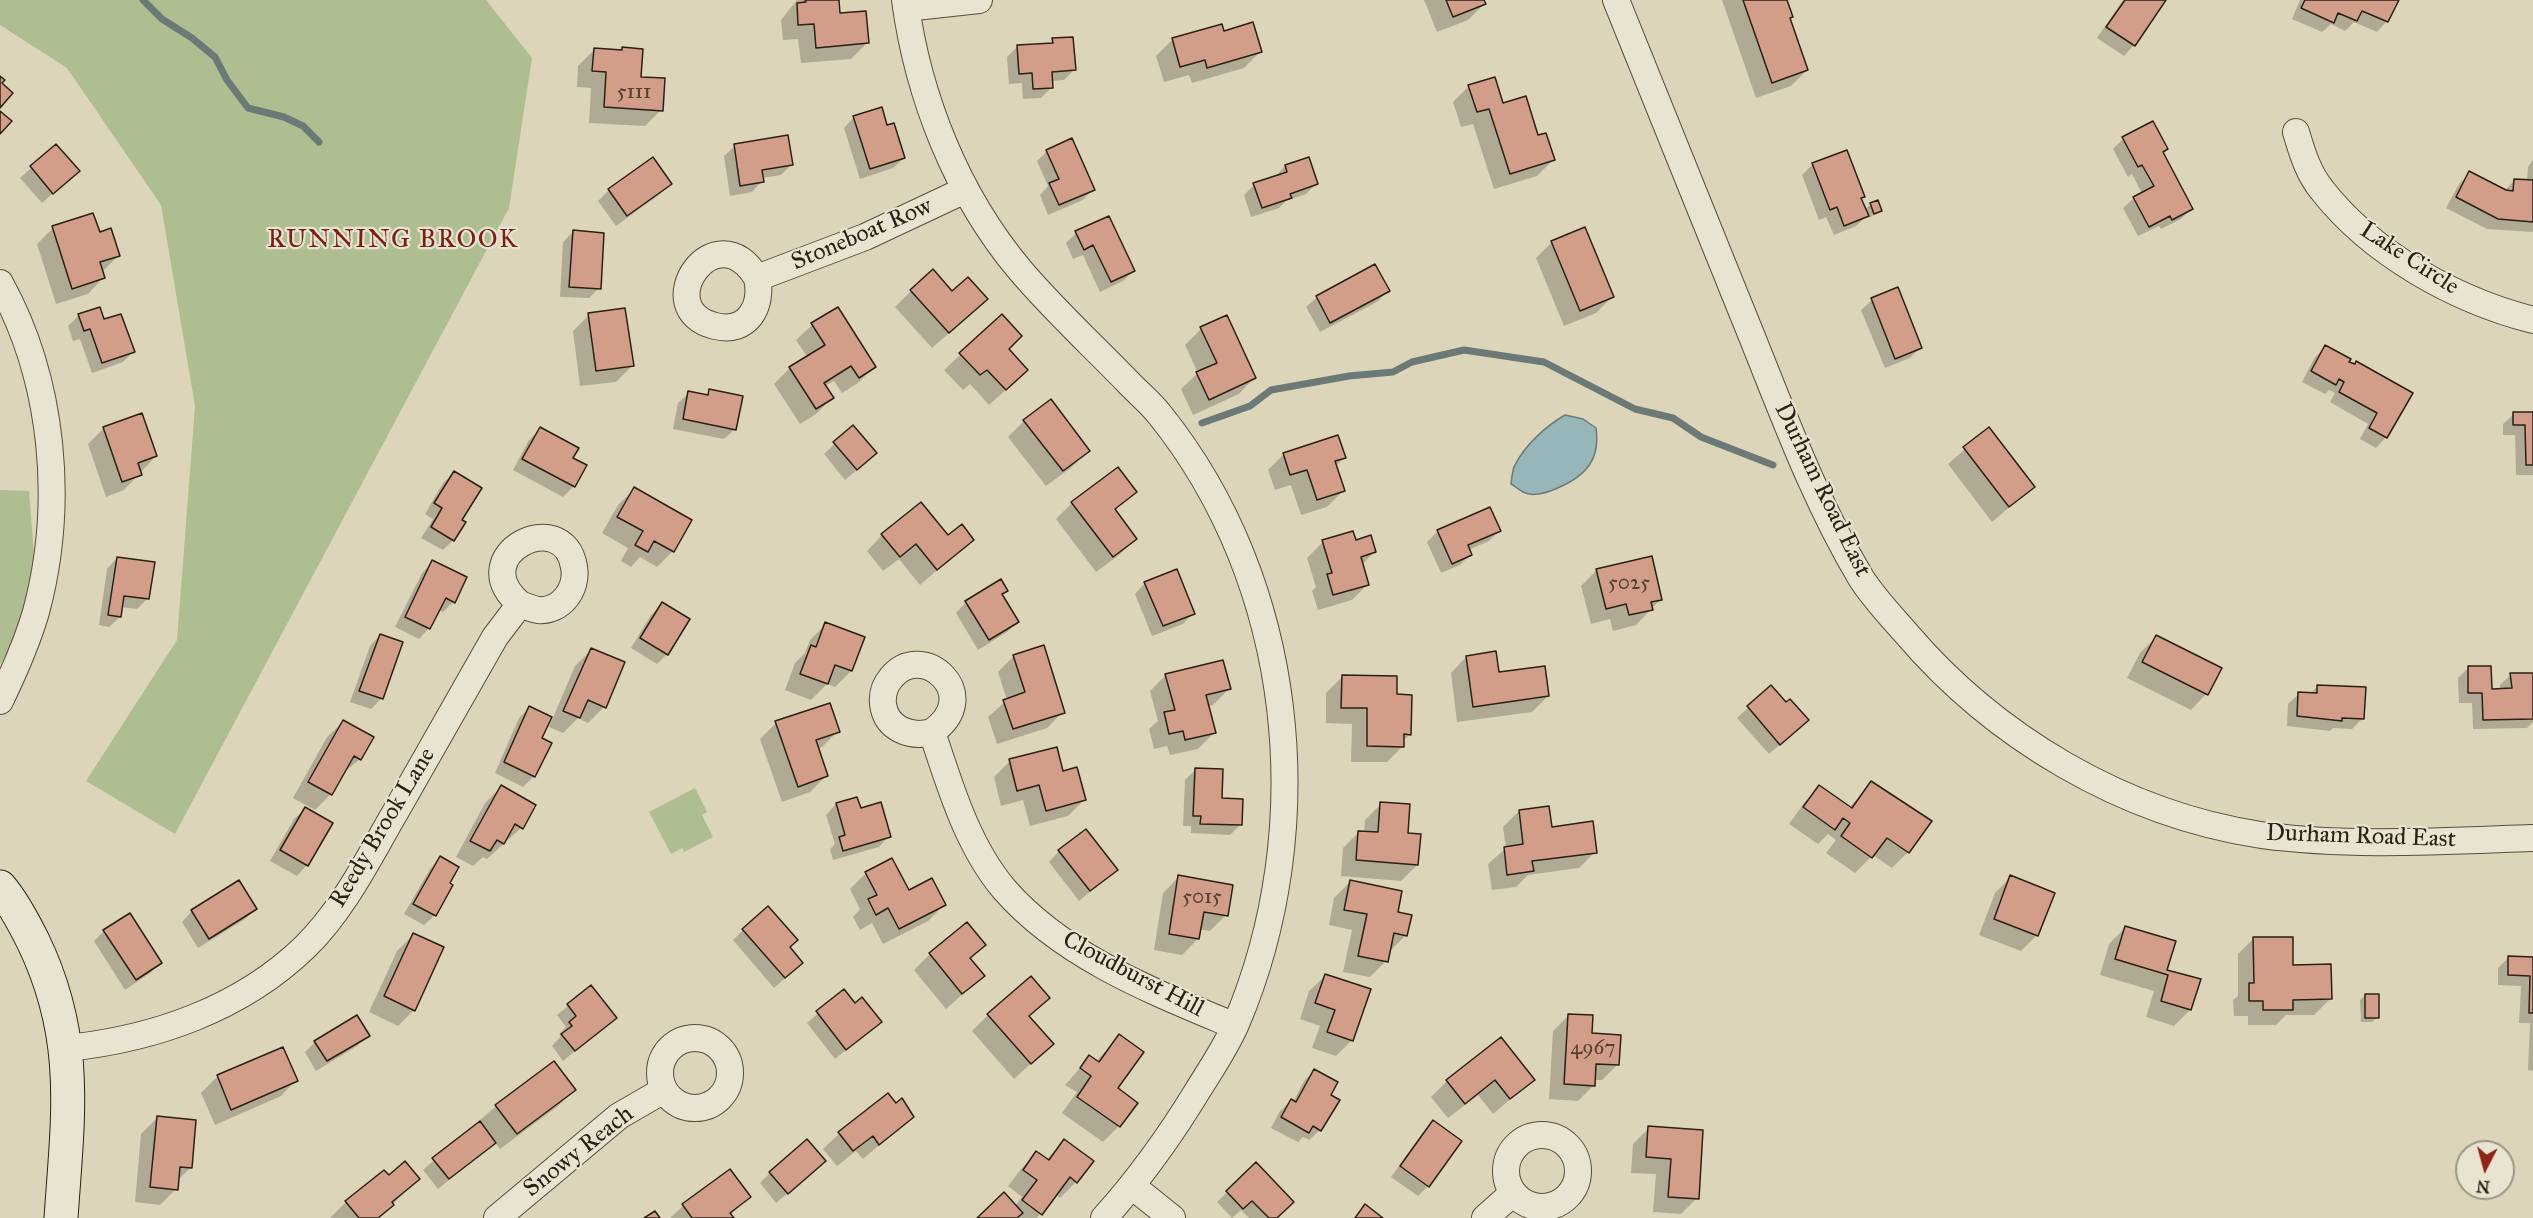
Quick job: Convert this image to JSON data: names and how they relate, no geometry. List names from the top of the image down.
{
  "streets": {
    "street": [
      "Stoneboat Row",
      "Lake Circle",
      "Durham Road East",
      "Reedy Brook Lane",
      "Cloudburst Hill",
      "Snowy Reach"
    ]
  },
  "districts": ["RUNNING BROOK"],
  "house_numbers": [
    "5111",
    "5025",
    "5015",
    "4967"
  ],
  "north": "bottom"
}
